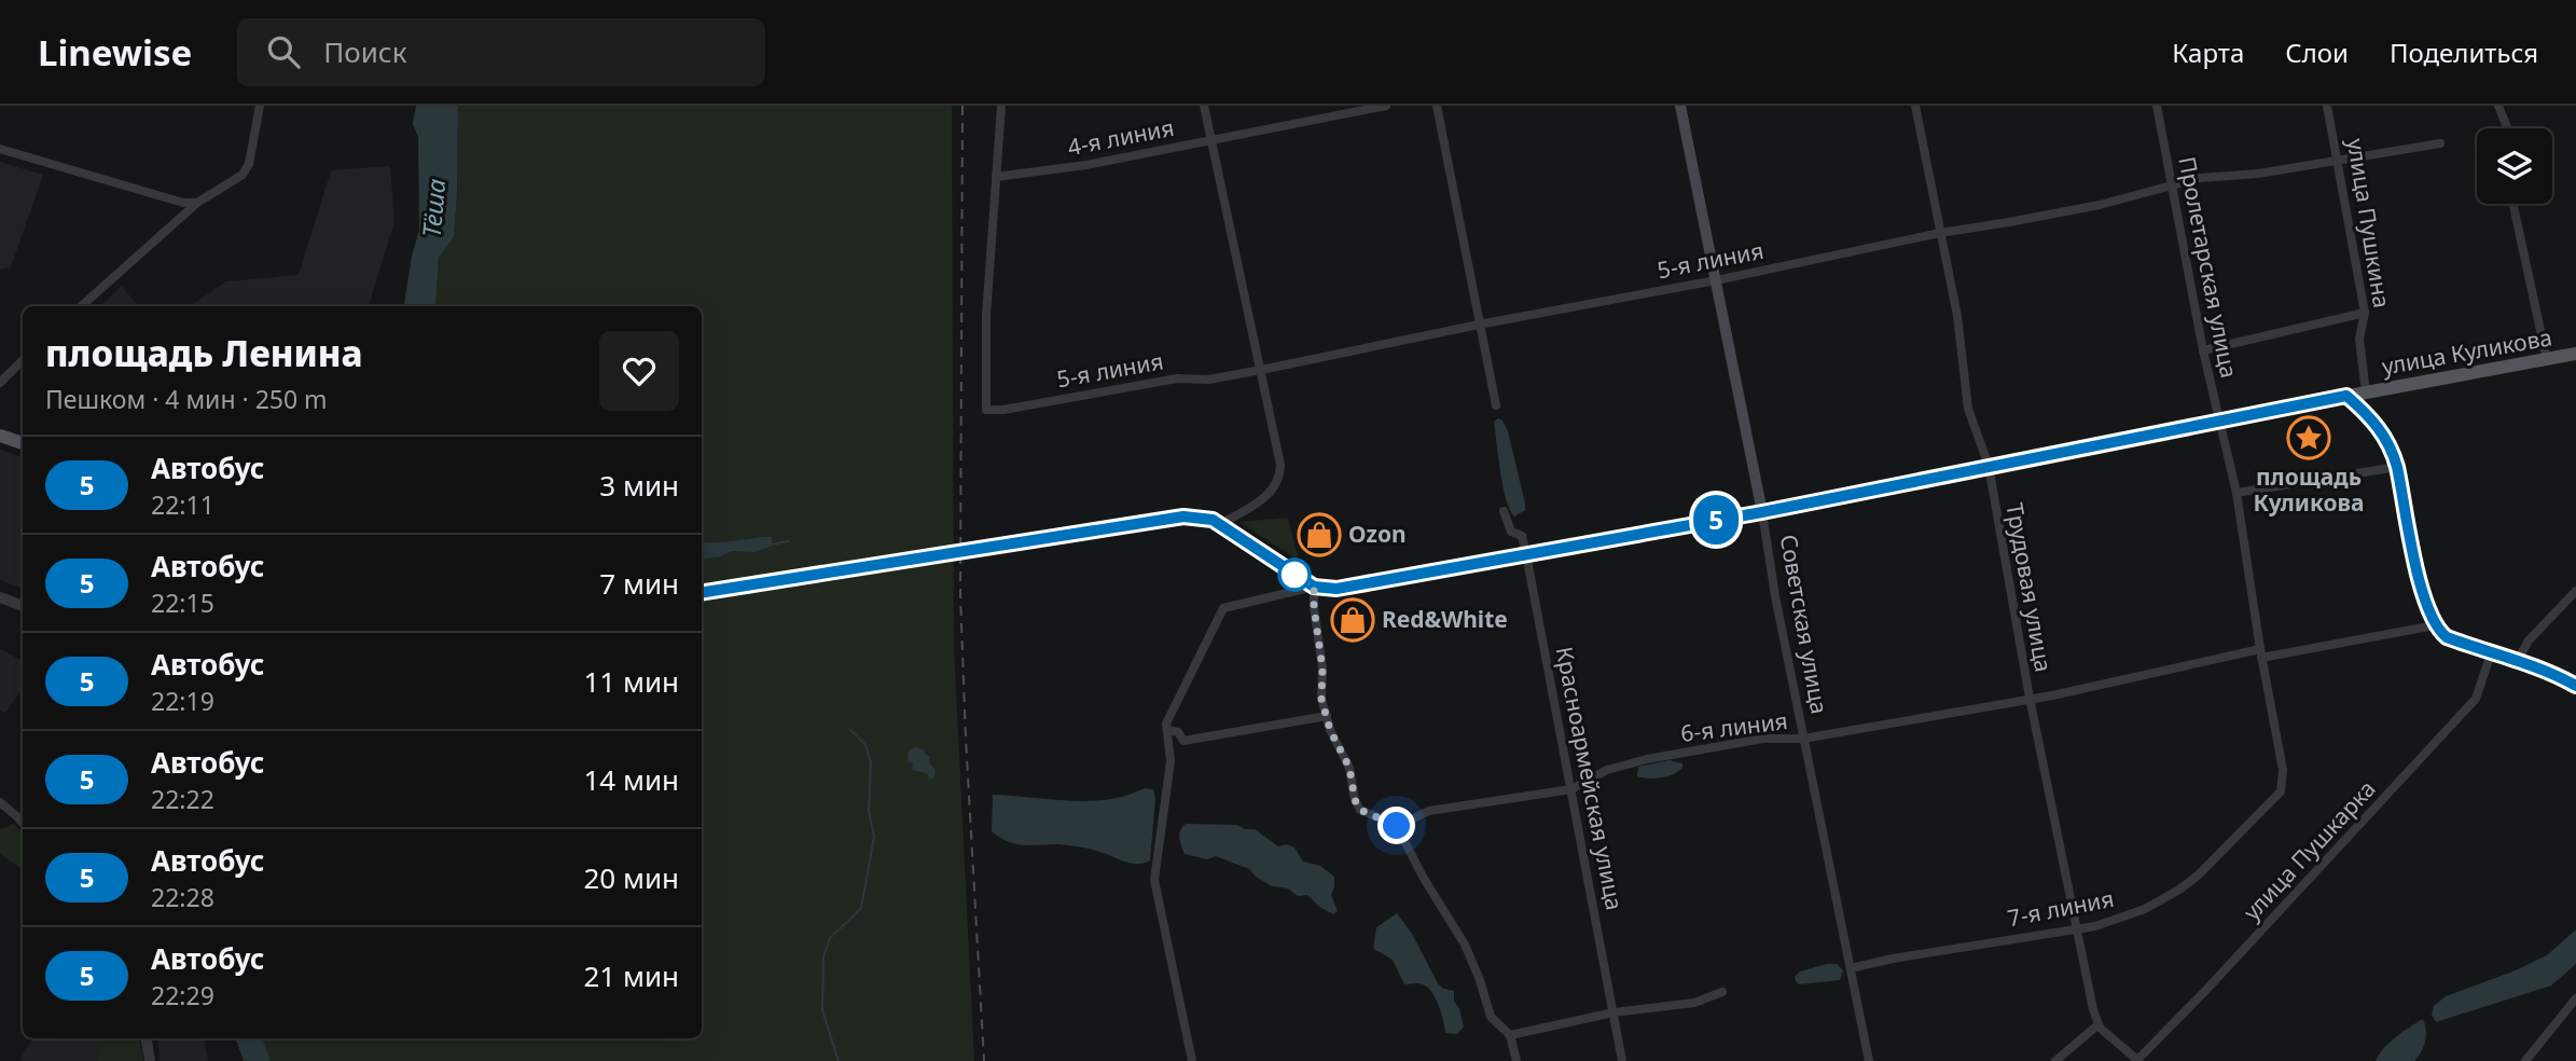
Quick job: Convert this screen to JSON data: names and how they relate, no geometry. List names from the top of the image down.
{
  "streets": {
    "main road": ["улица Куликова", "Советская улица"],
    "street": [
      "4-я линия",
      "улица Пушкина",
      "5-я линия",
      "Пролетарская улица",
      "Трудовая улица",
      "6-я линия",
      "Красноармейская улица",
      "улица Пушкарка",
      "7-я линия"
    ]
  },
  "crossings": [
    ["4-я линия", "5-я линия"],
    ["улица Пушкина", "5-я линия"],
    ["улица Пушкина", "улица Куликова"],
    ["5-я линия", "Пролетарская улица"],
    ["5-я линия", "Трудовая улица"],
    ["5-я линия", "Советская улица"],
    ["Пролетарская улица", "6-я линия"],
    ["Пролетарская улица", "7-я линия"],
    ["Трудовая улица", "6-я линия"],
    ["Трудовая улица", "7-я линия"],
    ["Советская улица", "6-я линия"],
    ["Советская улица", "7-я линия"],
    ["6-я линия", "Красноармейская улица"]
  ],
  "water": ["Тёша"],
  "places": {
    "place": ["площадь Куликова"],
    "shop": ["Ozon", "Red&White"]
  },
  "lines": ["bus line 5"],
  "page": {
    "header": "Linewise",
    "search": "Поиск",
    "nav": ["Карта", "Слои", "Поделиться"],
    "on_map": "5",
    "heading": ["площадь Ленина", "Пешком · 4 мин · 250 m"],
    "list": [
      {
        "mark": "5",
        "name": "Автобус",
        "note": "22:11",
        "value": "3 мин"
      },
      {
        "mark": "5",
        "name": "Автобус",
        "note": "22:15",
        "value": "7 мин"
      },
      {
        "mark": "5",
        "name": "Автобус",
        "note": "22:19",
        "value": "11 мин"
      },
      {
        "mark": "5",
        "name": "Автобус",
        "note": "22:22",
        "value": "14 мин"
      },
      {
        "mark": "5",
        "name": "Автобус",
        "note": "22:28",
        "value": "20 мин"
      },
      {
        "mark": "5",
        "name": "Автобус",
        "note": "22:29",
        "value": "21 мин"
      }
    ]
  }
}
